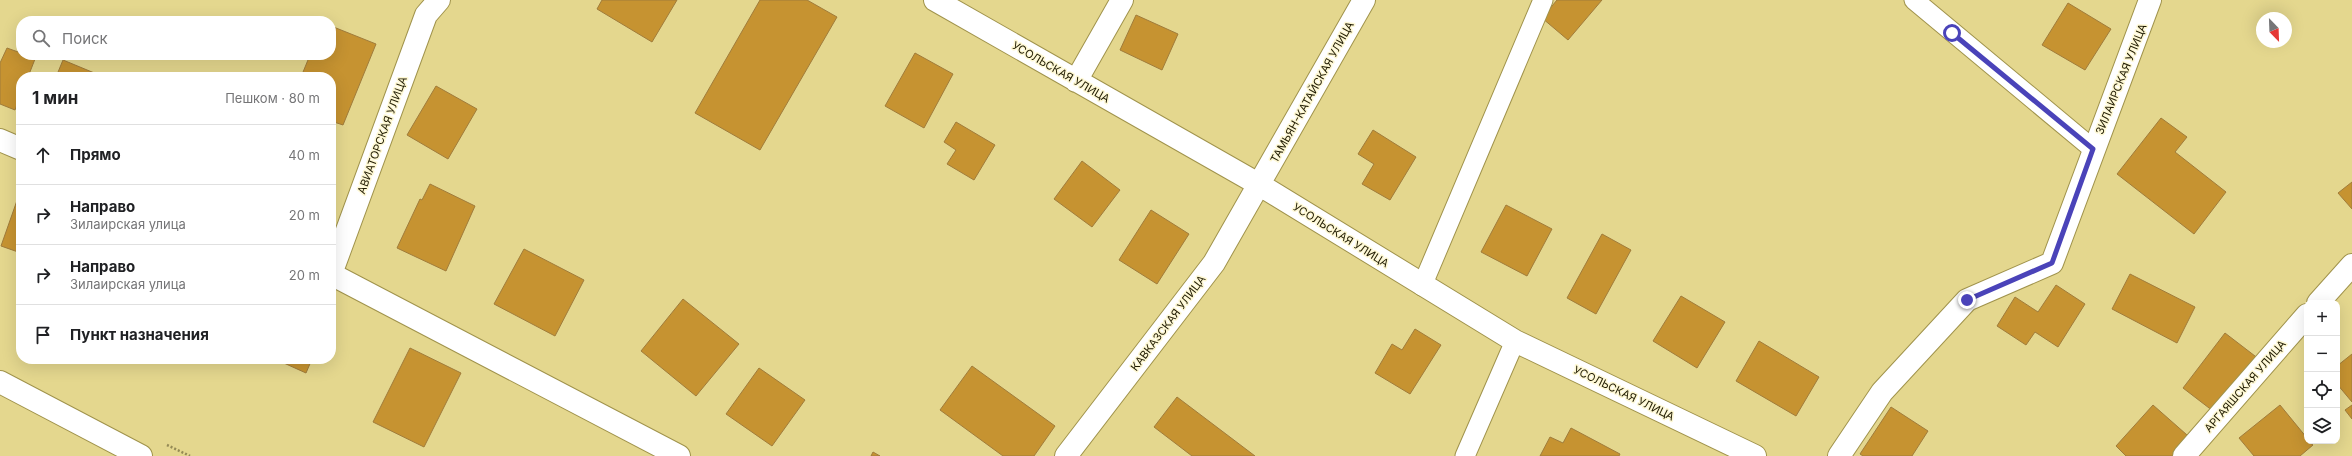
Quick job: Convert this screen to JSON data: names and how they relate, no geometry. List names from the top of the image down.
{
  "streets": {
    "street": [
      "УСОЛЬСКАЯ УЛИЦА",
      "ЗИЛАИРСКАЯ УЛИЦА",
      "ТАМЬЯН-КАТАЙСКАЯ УЛИЦА",
      "АВИАТОРСКАЯ УЛИЦА",
      "КАВКАЗСКАЯ УЛИЦА",
      "АРГАЯШСКАЯ УЛИЦА"
    ]
  },
  "crossings": [
    ["УСОЛЬСКАЯ УЛИЦА", "ТАМЬЯН-КАТАЙСКАЯ УЛИЦА"],
    ["УСОЛЬСКАЯ УЛИЦА", "КАВКАЗСКАЯ УЛИЦА"],
    ["ТАМЬЯН-КАТАЙСКАЯ УЛИЦА", "КАВКАЗСКАЯ УЛИЦА"]
  ],
  "north": "bottom right",
  "page": {
    "search": "Поиск",
    "heading": ["1 мин", "Пешком · 80 m"],
    "list": [
      ["Прямо", "40 m"],
      ["Направо", "Зилаирская улица", "20 m"],
      ["Направо", "Зилаирская улица", "20 m"],
      "Пункт назначения"
    ],
    "map_buttons": ["+", "−"]
  }
}
